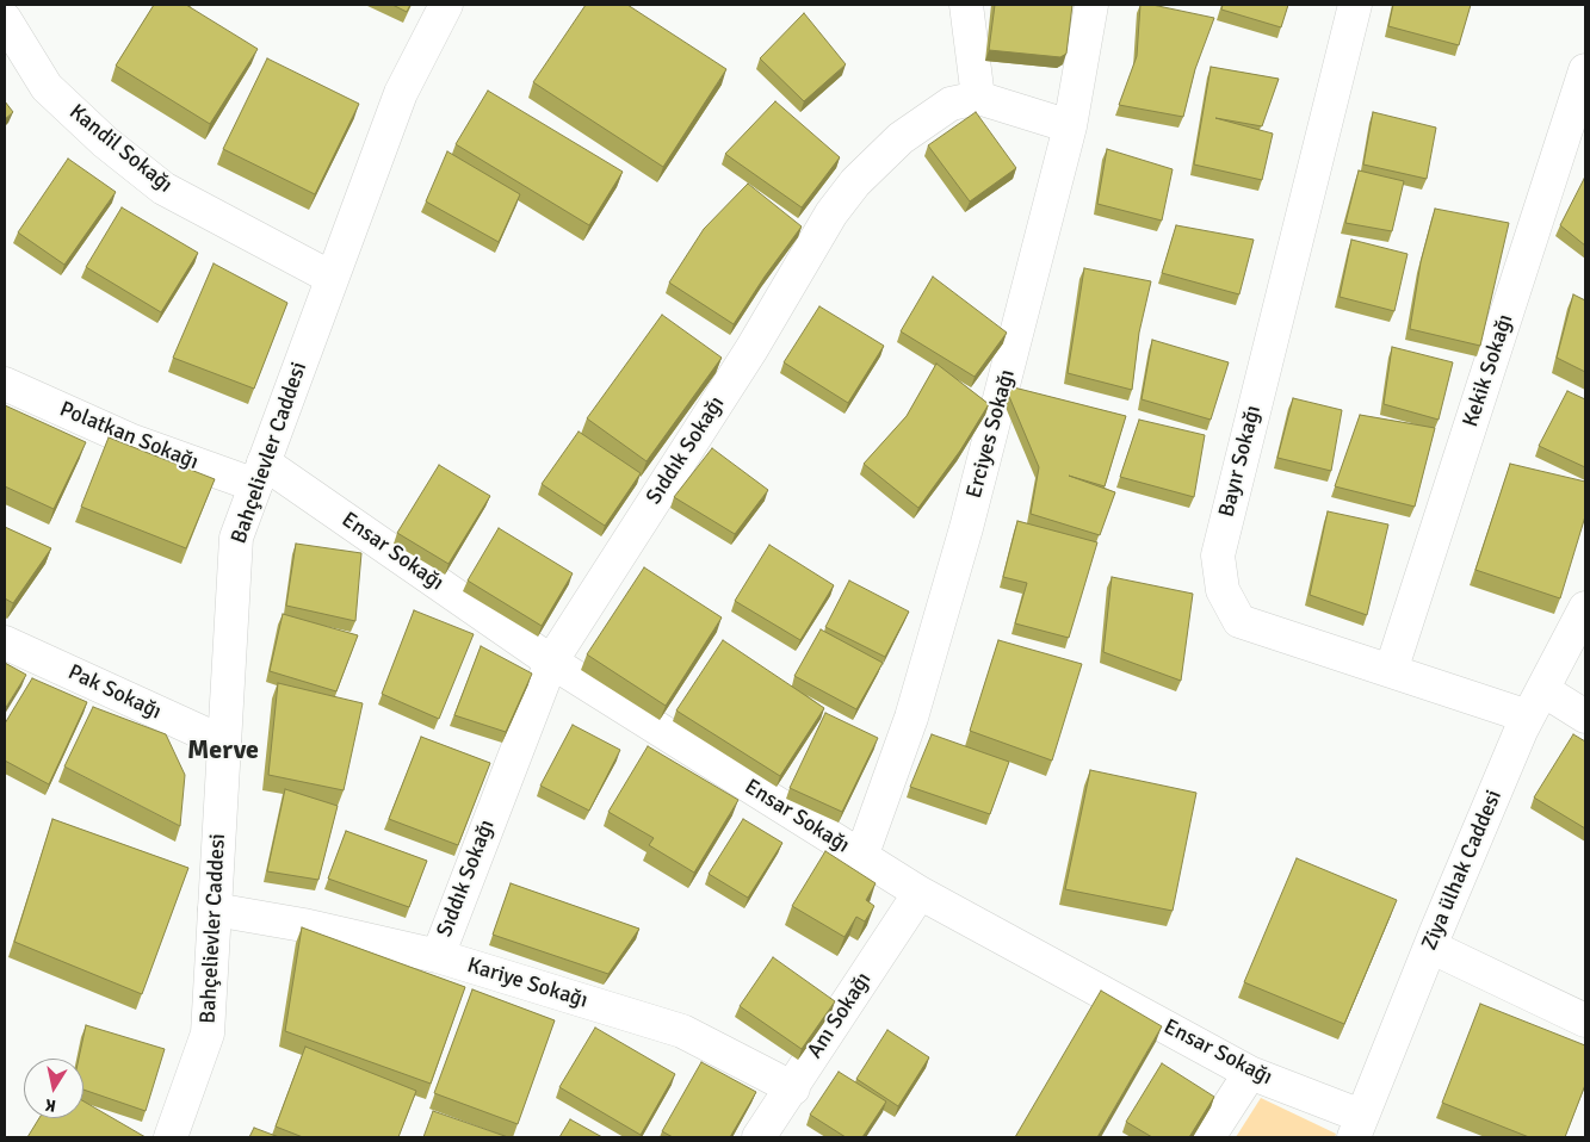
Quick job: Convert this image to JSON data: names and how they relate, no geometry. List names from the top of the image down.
{
  "streets": {
    "street": [
      "Kandil Sokağı",
      "Kekik Sokağı",
      "Erciyes Sokağı",
      "Polatkan Sokağı",
      "Sıddık Sokağı",
      "Bahçelievler Caddesi",
      "Bayır Sokağı",
      "Ensar Sokağı",
      "Pak Sokağı",
      "Ziya ülhak Caddesi",
      "Kariye Sokağı",
      "Anı Sokağı"
    ]
  },
  "crossings": [
    ["Kandil Sokağı", "Bahçelievler Caddesi"],
    ["Kekik Sokağı", "Bayır Sokağı"],
    ["Erciyes Sokağı", "Ensar Sokağı"],
    ["Polatkan Sokağı", "Bahçelievler Caddesi"],
    ["Polatkan Sokağı", "Ensar Sokağı"],
    ["Sıddık Sokağı", "Ensar Sokağı"],
    ["Sıddık Sokağı", "Kariye Sokağı"],
    ["Bahçelievler Caddesi", "Ensar Sokağı"],
    ["Bahçelievler Caddesi", "Pak Sokağı"],
    ["Bahçelievler Caddesi", "Kariye Sokağı"],
    ["Bayır Sokağı", "Ziya ülhak Caddesi"],
    ["Ensar Sokağı", "Ziya ülhak Caddesi"],
    ["Ensar Sokağı", "Anı Sokağı"],
    ["Kariye Sokağı", "Anı Sokağı"]
  ],
  "districts": ["Merve"],
  "north": "bottom"
}
